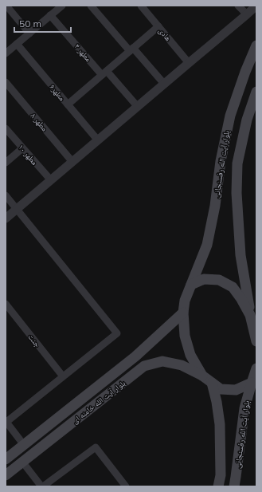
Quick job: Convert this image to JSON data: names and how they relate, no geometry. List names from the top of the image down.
{
  "streets": {
    "main road": ["بلوار آیت الله رفسنجانی", "بلوار آیت الله خامنه ای"],
    "street": [
      "هادی",
      "مطهر ۴",
      "مطهر۶",
      "مطهر ۸",
      "مطهر ۱۰",
      "جنت"
    ]
  },
  "crossings": [
    ["بلوار آیت الله رفسنجانی", "بلوار آیت الله خامنه ای"]
  ],
  "scale_bar": "50 m"
}
